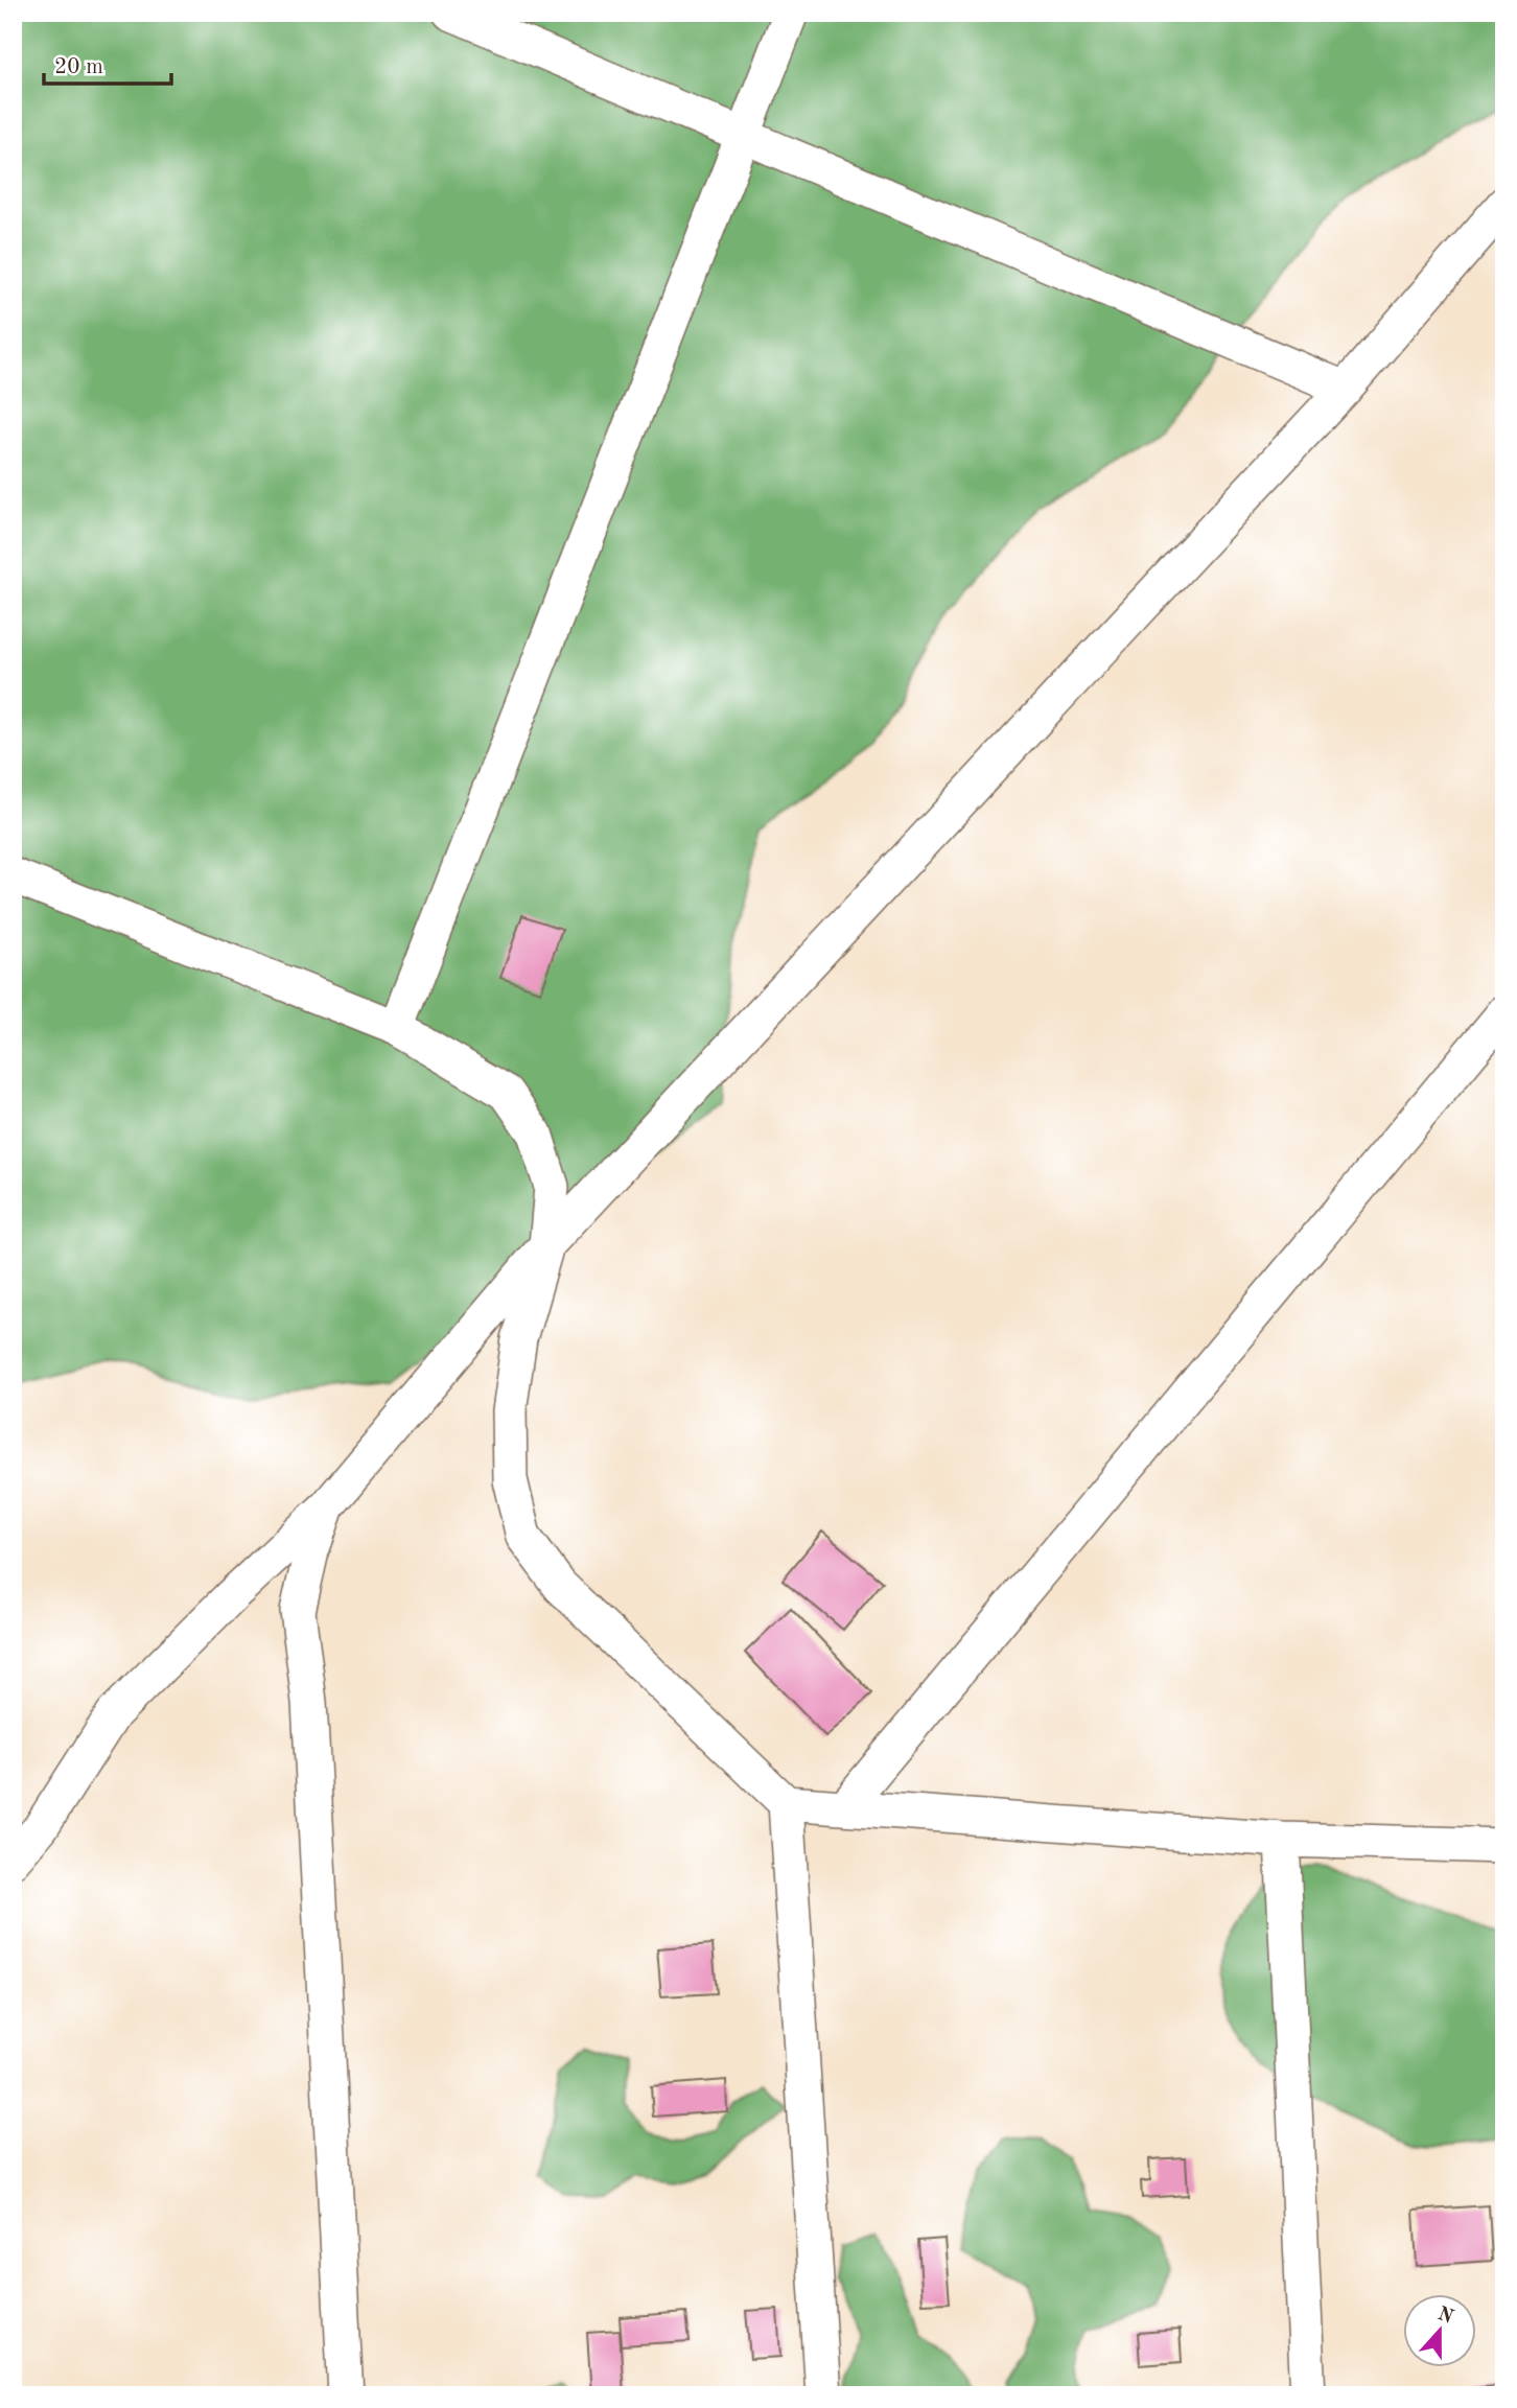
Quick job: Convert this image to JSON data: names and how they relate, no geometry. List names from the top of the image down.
{
  "scale_bar": "20 m",
  "north": "top"
}
